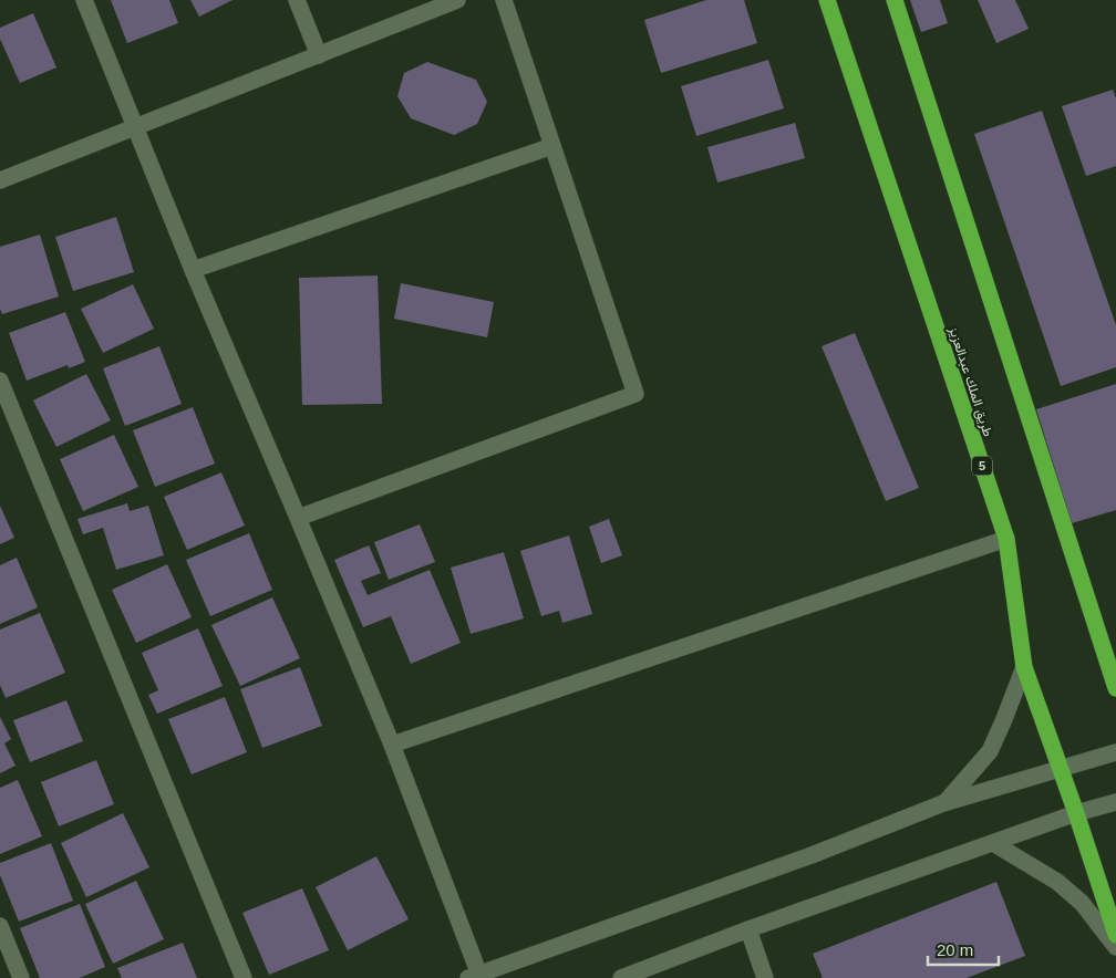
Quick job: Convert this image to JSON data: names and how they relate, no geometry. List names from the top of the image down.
{
  "streets": {
    "highway": ["طريق الملك عبدالعزيز", "5"]
  },
  "scale_bar": "20 m"
}
